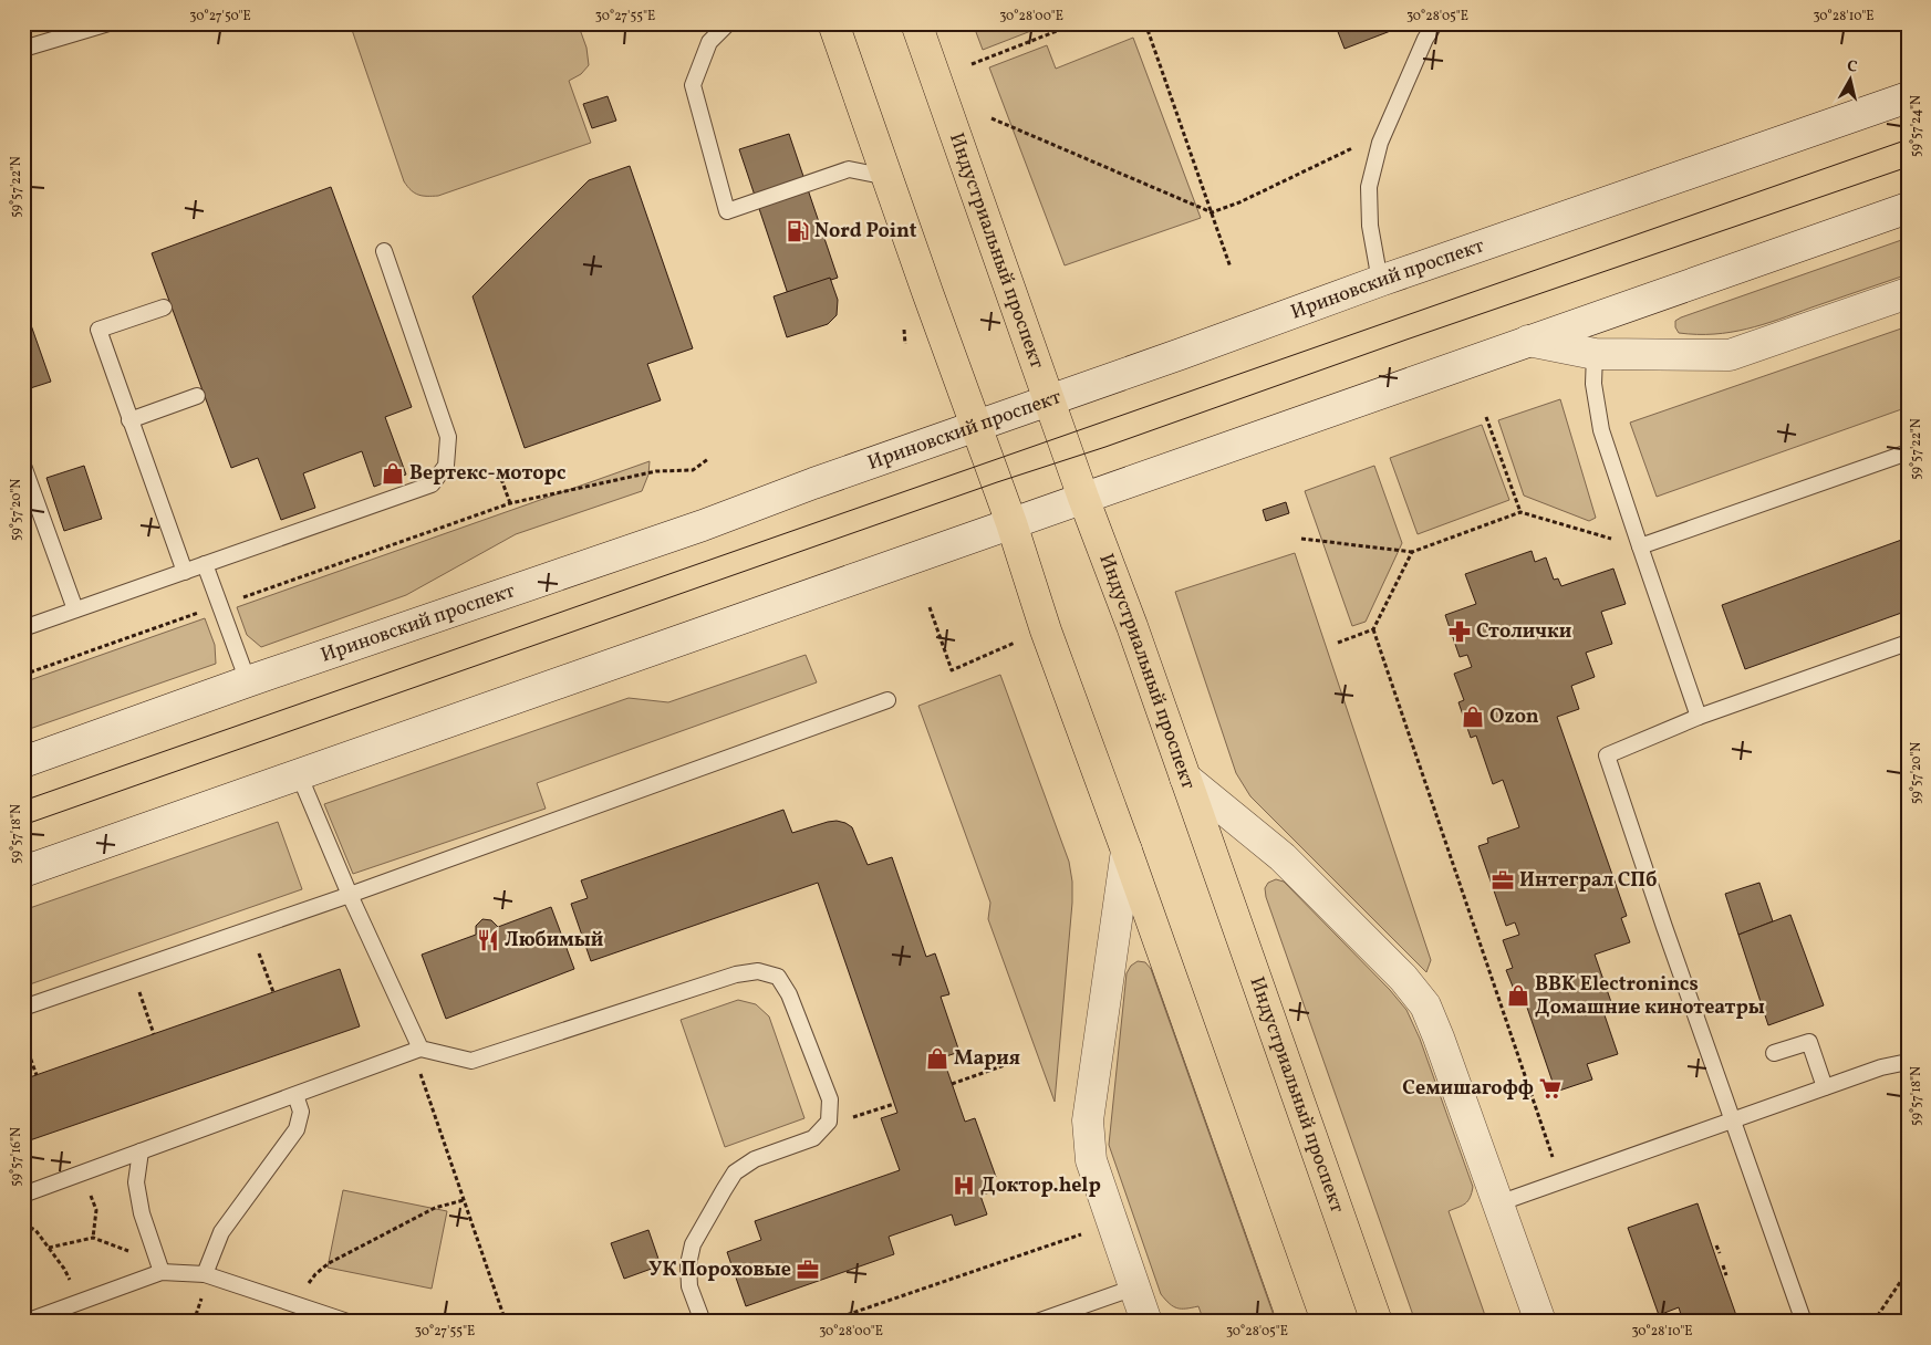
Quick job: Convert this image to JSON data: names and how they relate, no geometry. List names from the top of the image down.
{
  "streets": {
    "main road": ["Индустриальный проспект", "Ириновский проспект"]
  },
  "crossings": [
    ["Индустриальный проспект", "Ириновский проспект"]
  ],
  "places": {
    "fuel station": ["Nord Point"],
    "shop": [
      "Вертекс-моторс",
      "Ozon",
      "BBK Electronincs Домашние кинотеатры",
      "Мария"
    ],
    "pharmacy": ["Столички"],
    "office": ["Интеграл СПб", "УК Пороховые"],
    "restaurant": ["Любимый"],
    "supermarket": ["Семишагофф"],
    "hospital": ["Доктор.help"]
  },
  "north": "top",
  "coordinates": [
    "30°27'50\"E",
    "30°27'55\"E",
    "30°28'00\"E",
    "30°28'05\"E",
    "30°28'10\"E",
    "59°57'24\"N",
    "59°57'22\"N",
    "59°57'20\"N",
    "59°57'18\"N",
    "59°57'16\"N"
  ]
}
